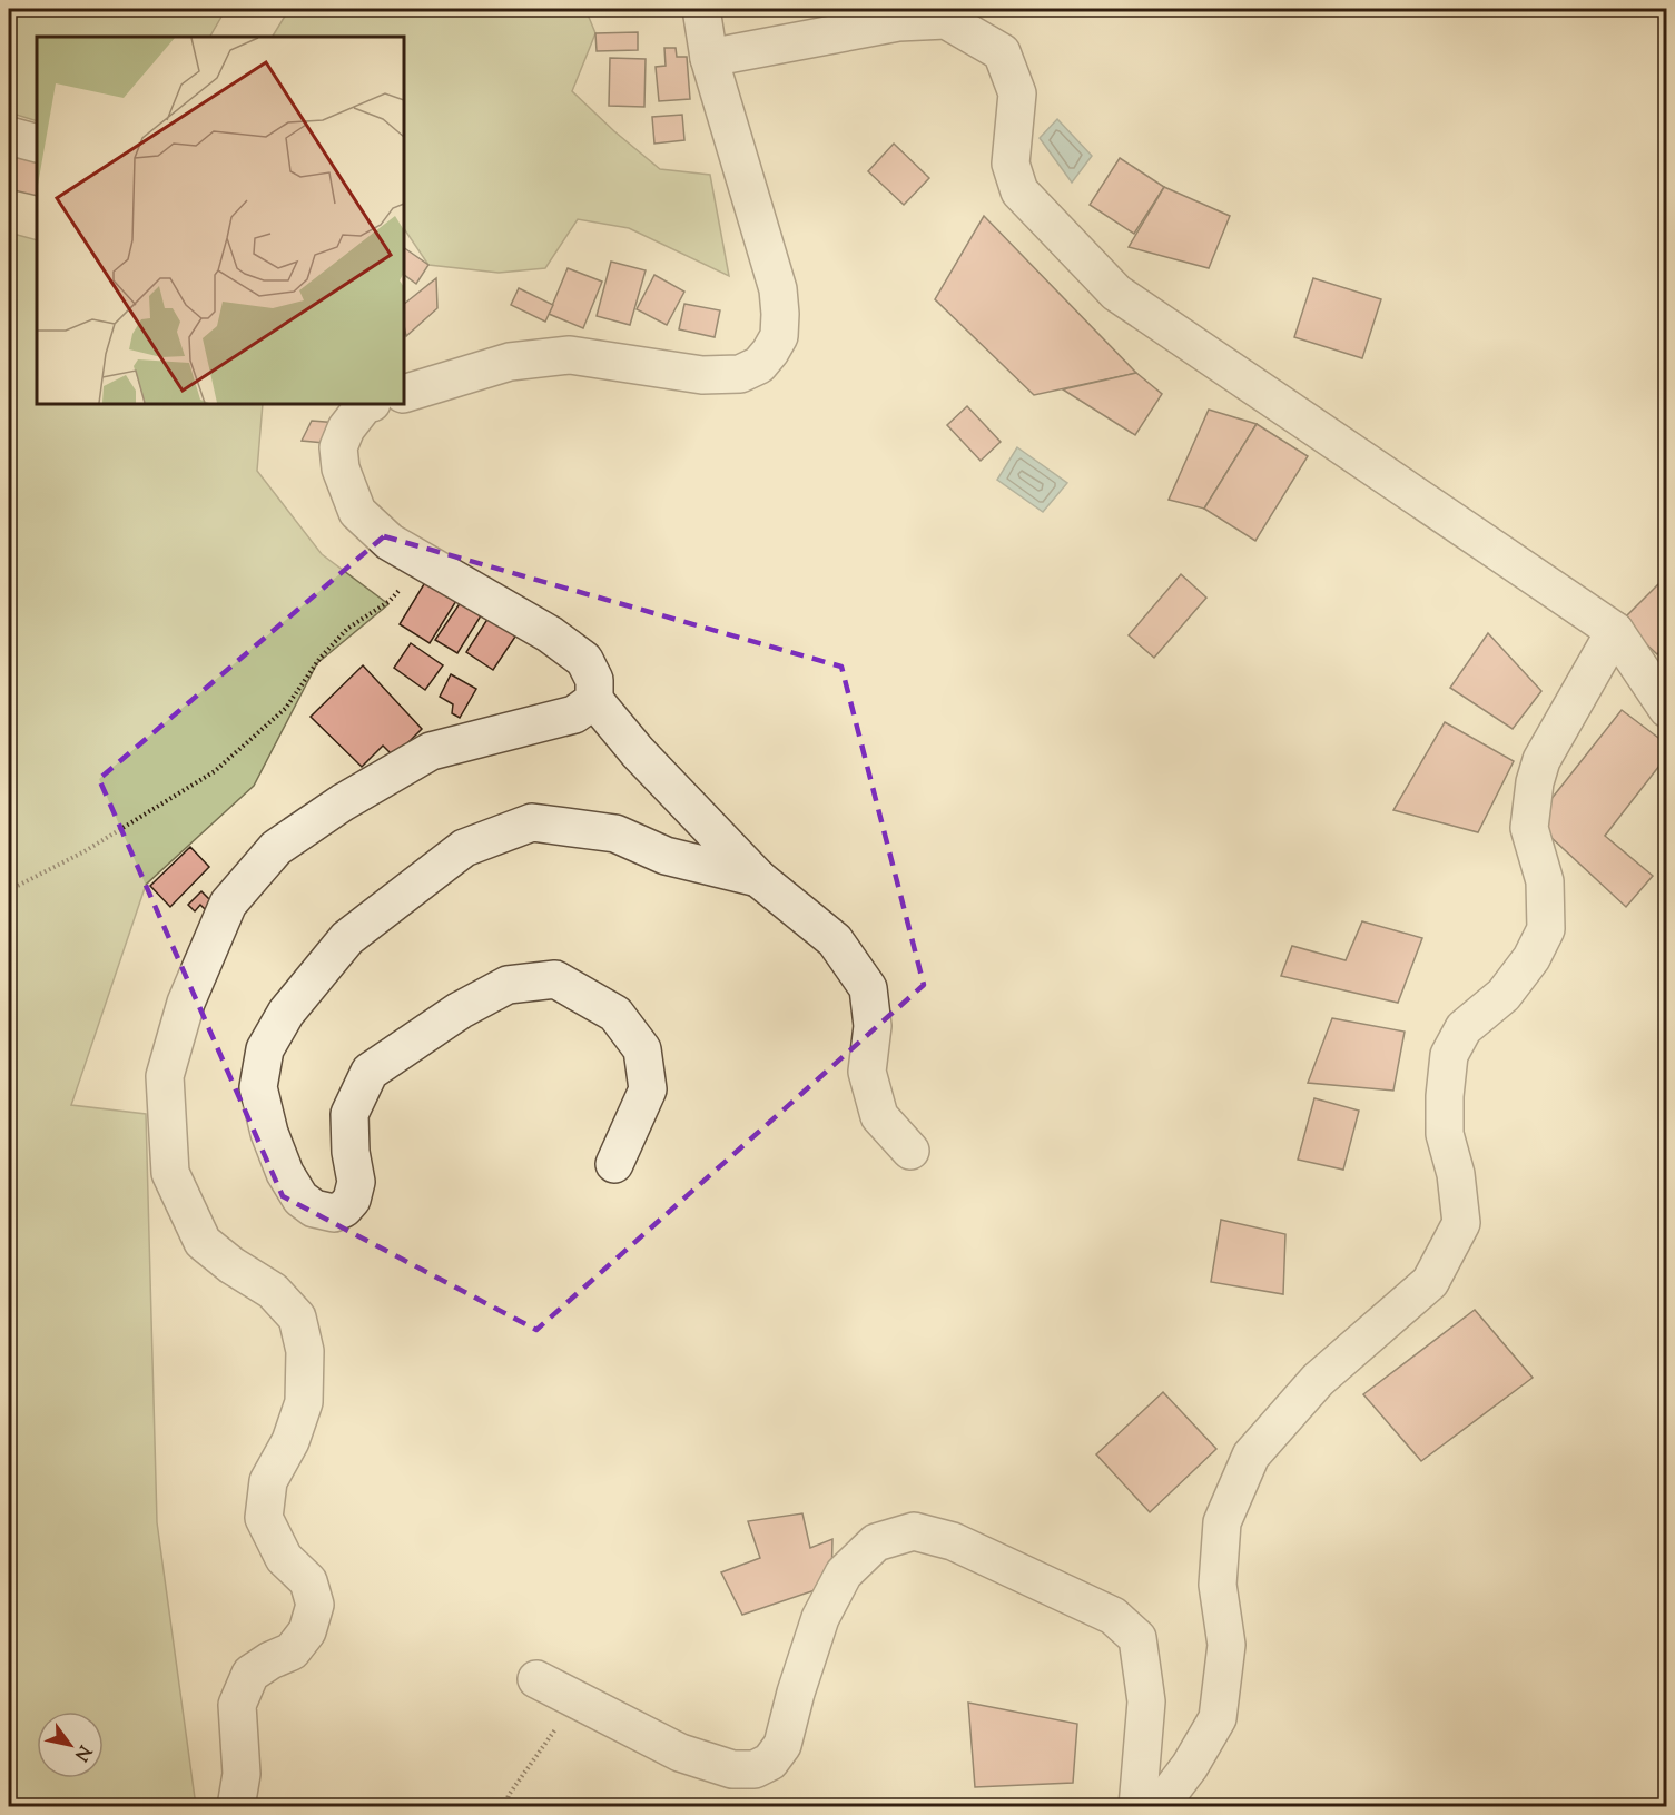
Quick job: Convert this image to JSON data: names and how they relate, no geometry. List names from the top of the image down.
{
  "north": "bottom right"
}
